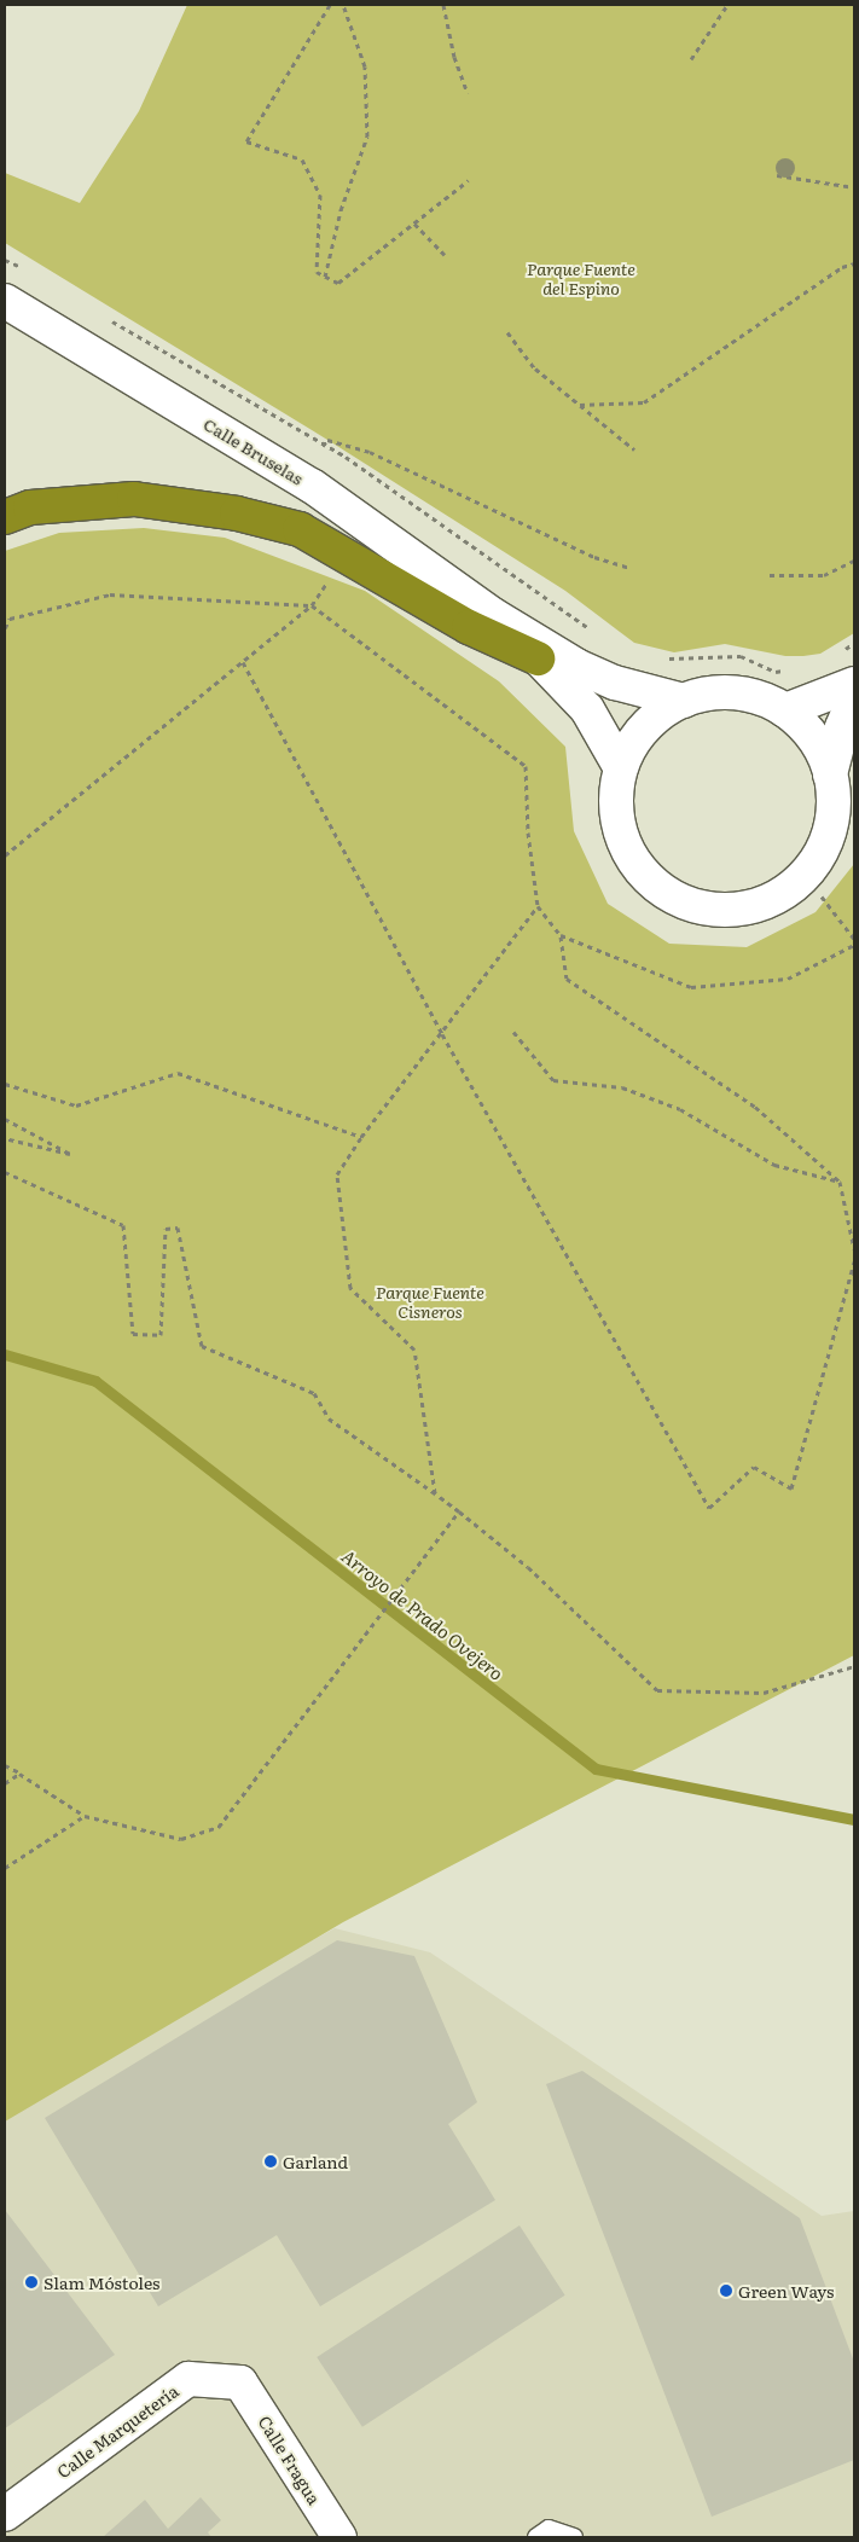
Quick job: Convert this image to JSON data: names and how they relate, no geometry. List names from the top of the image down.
{
  "streets": {
    "street": ["Calle Bruselas", "Calle Marquetería", "Calle Fragua"]
  },
  "crossings": [
    ["Calle Marquetería", "Calle Fragua"]
  ],
  "water": ["Arroyo de Prado Ovejero"],
  "parks": ["Parque Fuente del Espino", "Parque Fuente Cisneros"],
  "places": ["Garland", "Slam Móstoles", "Green Ways"]
}
